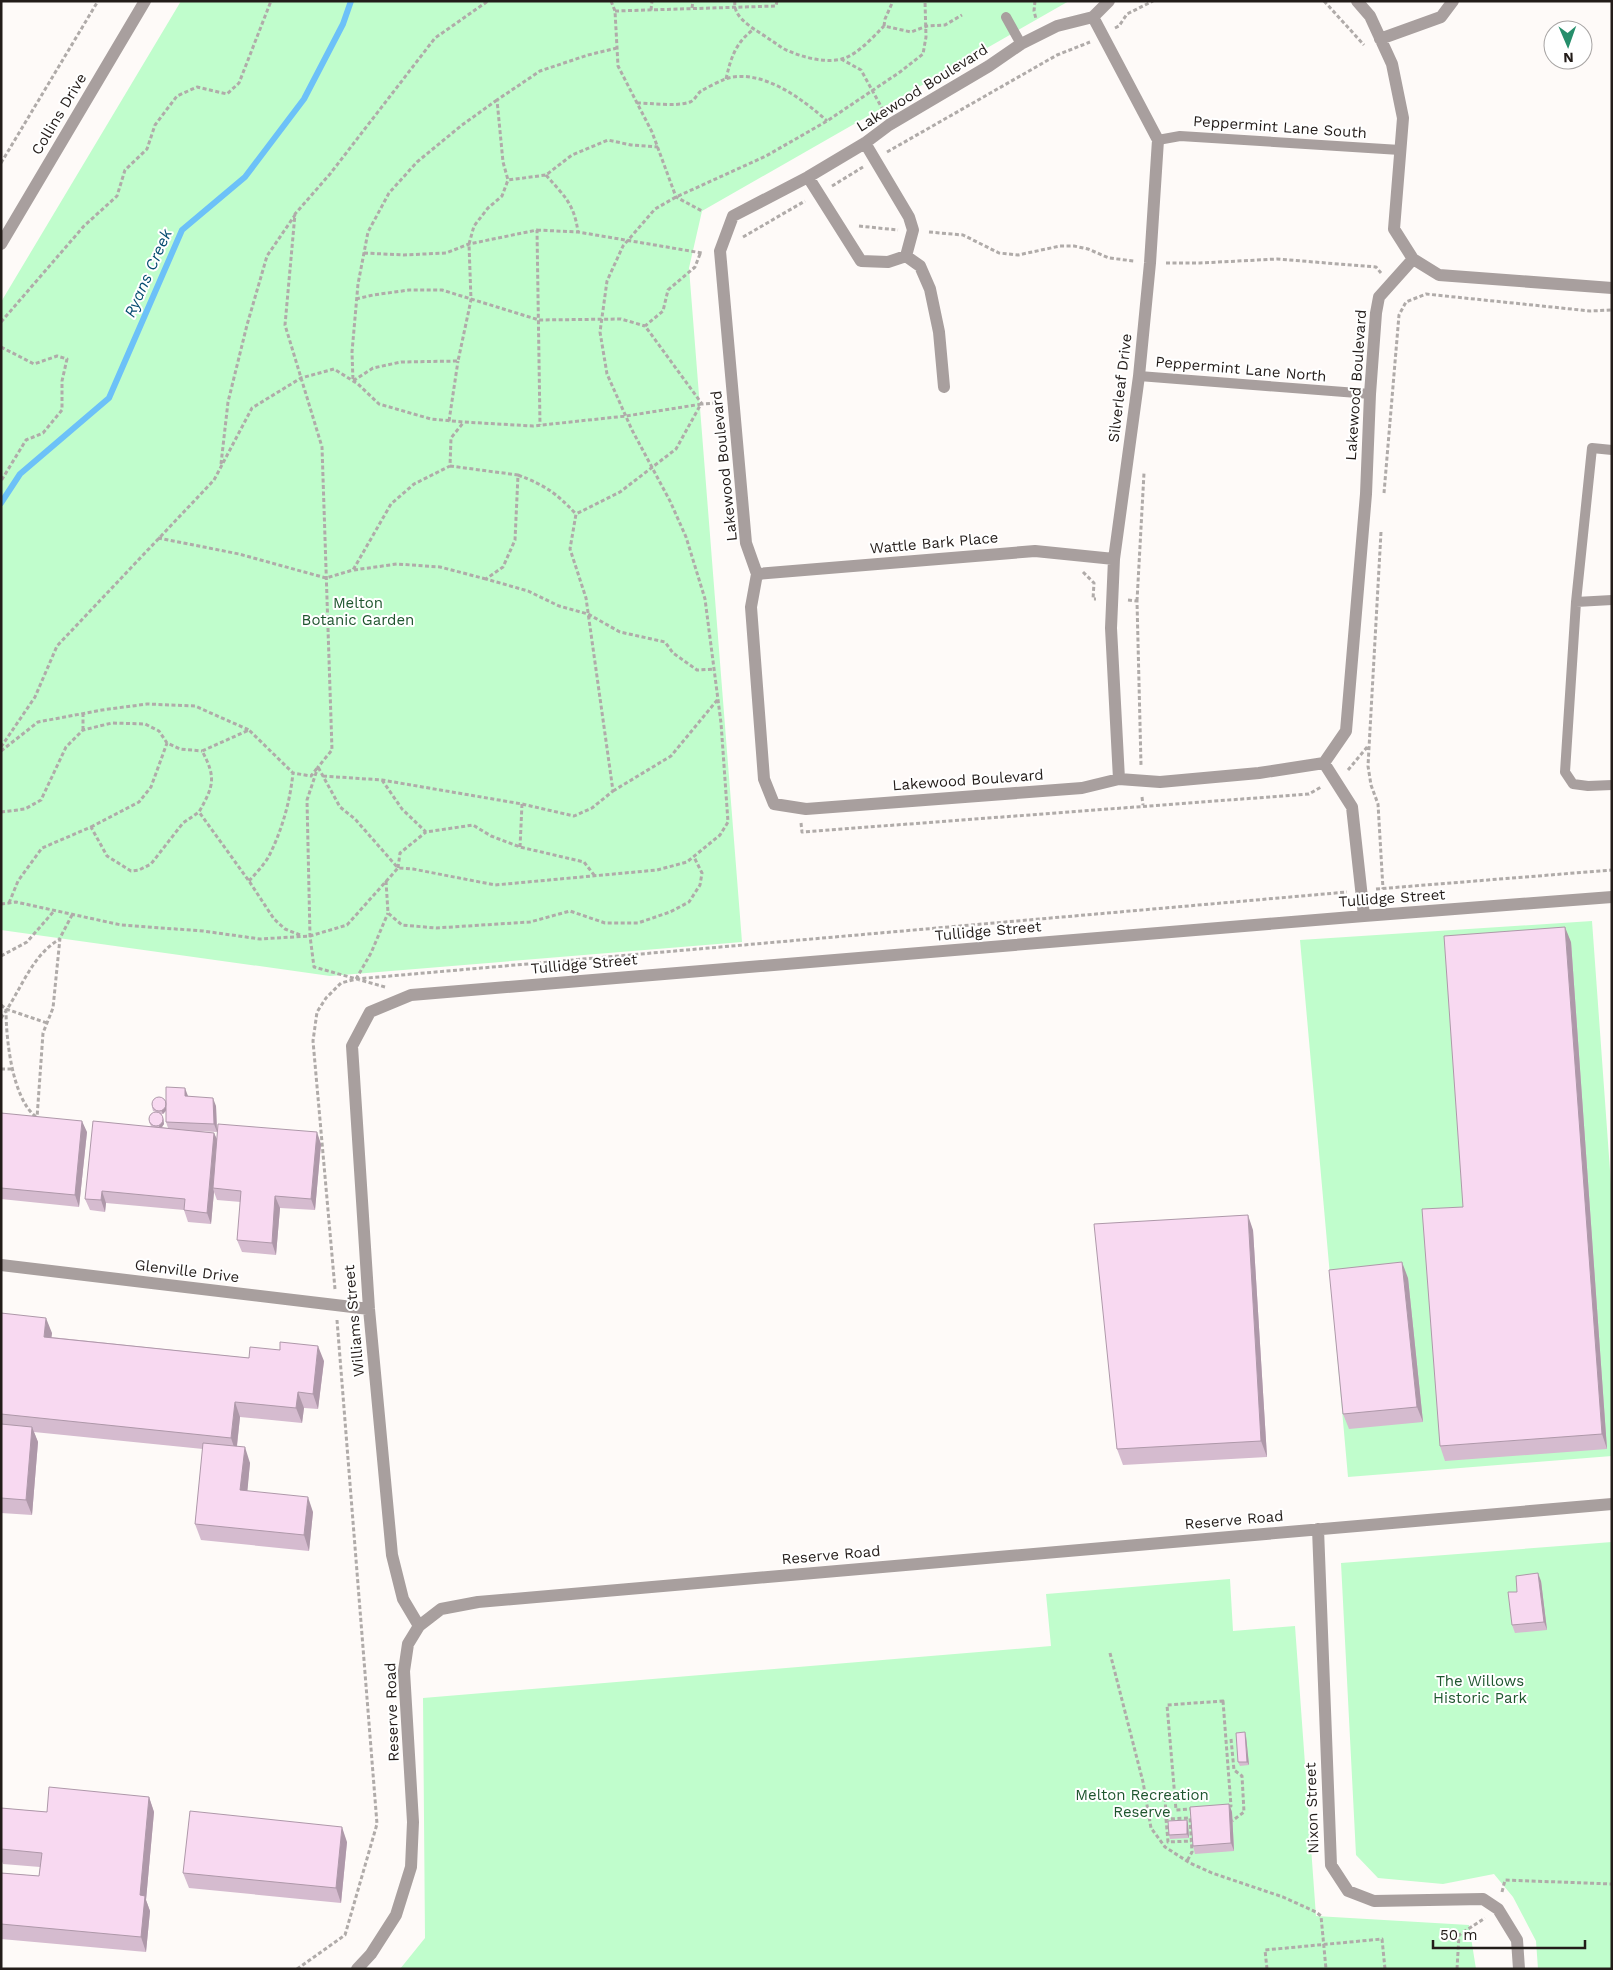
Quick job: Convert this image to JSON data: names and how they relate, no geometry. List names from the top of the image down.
{
  "streets": {
    "street": [
      "Lakewood Boulevard",
      "Collins Drive",
      "Silverleaf Drive",
      "Wattle Bark Place",
      "Tullidge Street",
      "Glenville Drive",
      "Williams Street",
      "Reserve Road",
      "Nixon Street"
    ],
    "lane": ["Peppermint Lane South", "Peppermint Lane North"]
  },
  "crossings": [
    ["Lakewood Boulevard", "Peppermint Lane North"],
    ["Lakewood Boulevard", "Silverleaf Drive"],
    ["Lakewood Boulevard", "Wattle Bark Place"],
    ["Peppermint Lane South", "Silverleaf Drive"],
    ["Peppermint Lane North", "Silverleaf Drive"],
    ["Silverleaf Drive", "Wattle Bark Place"],
    ["Tullidge Street", "Williams Street"],
    ["Glenville Drive", "Williams Street"],
    ["Williams Street", "Reserve Road"],
    ["Reserve Road", "Nixon Street"]
  ],
  "water": ["Ryans Creek"],
  "parks": ["Melton Botanic Garden", "The Willows Historic Park", "Melton Recreation Reserve"],
  "scale_bar": "50 m",
  "north": "bottom"
}
